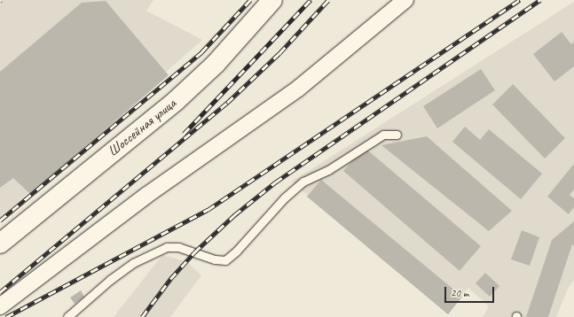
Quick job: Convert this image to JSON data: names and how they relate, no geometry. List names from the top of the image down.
{
  "streets": {
    "street": ["Шоссейная улица"]
  },
  "scale_bar": "20 m"
}
